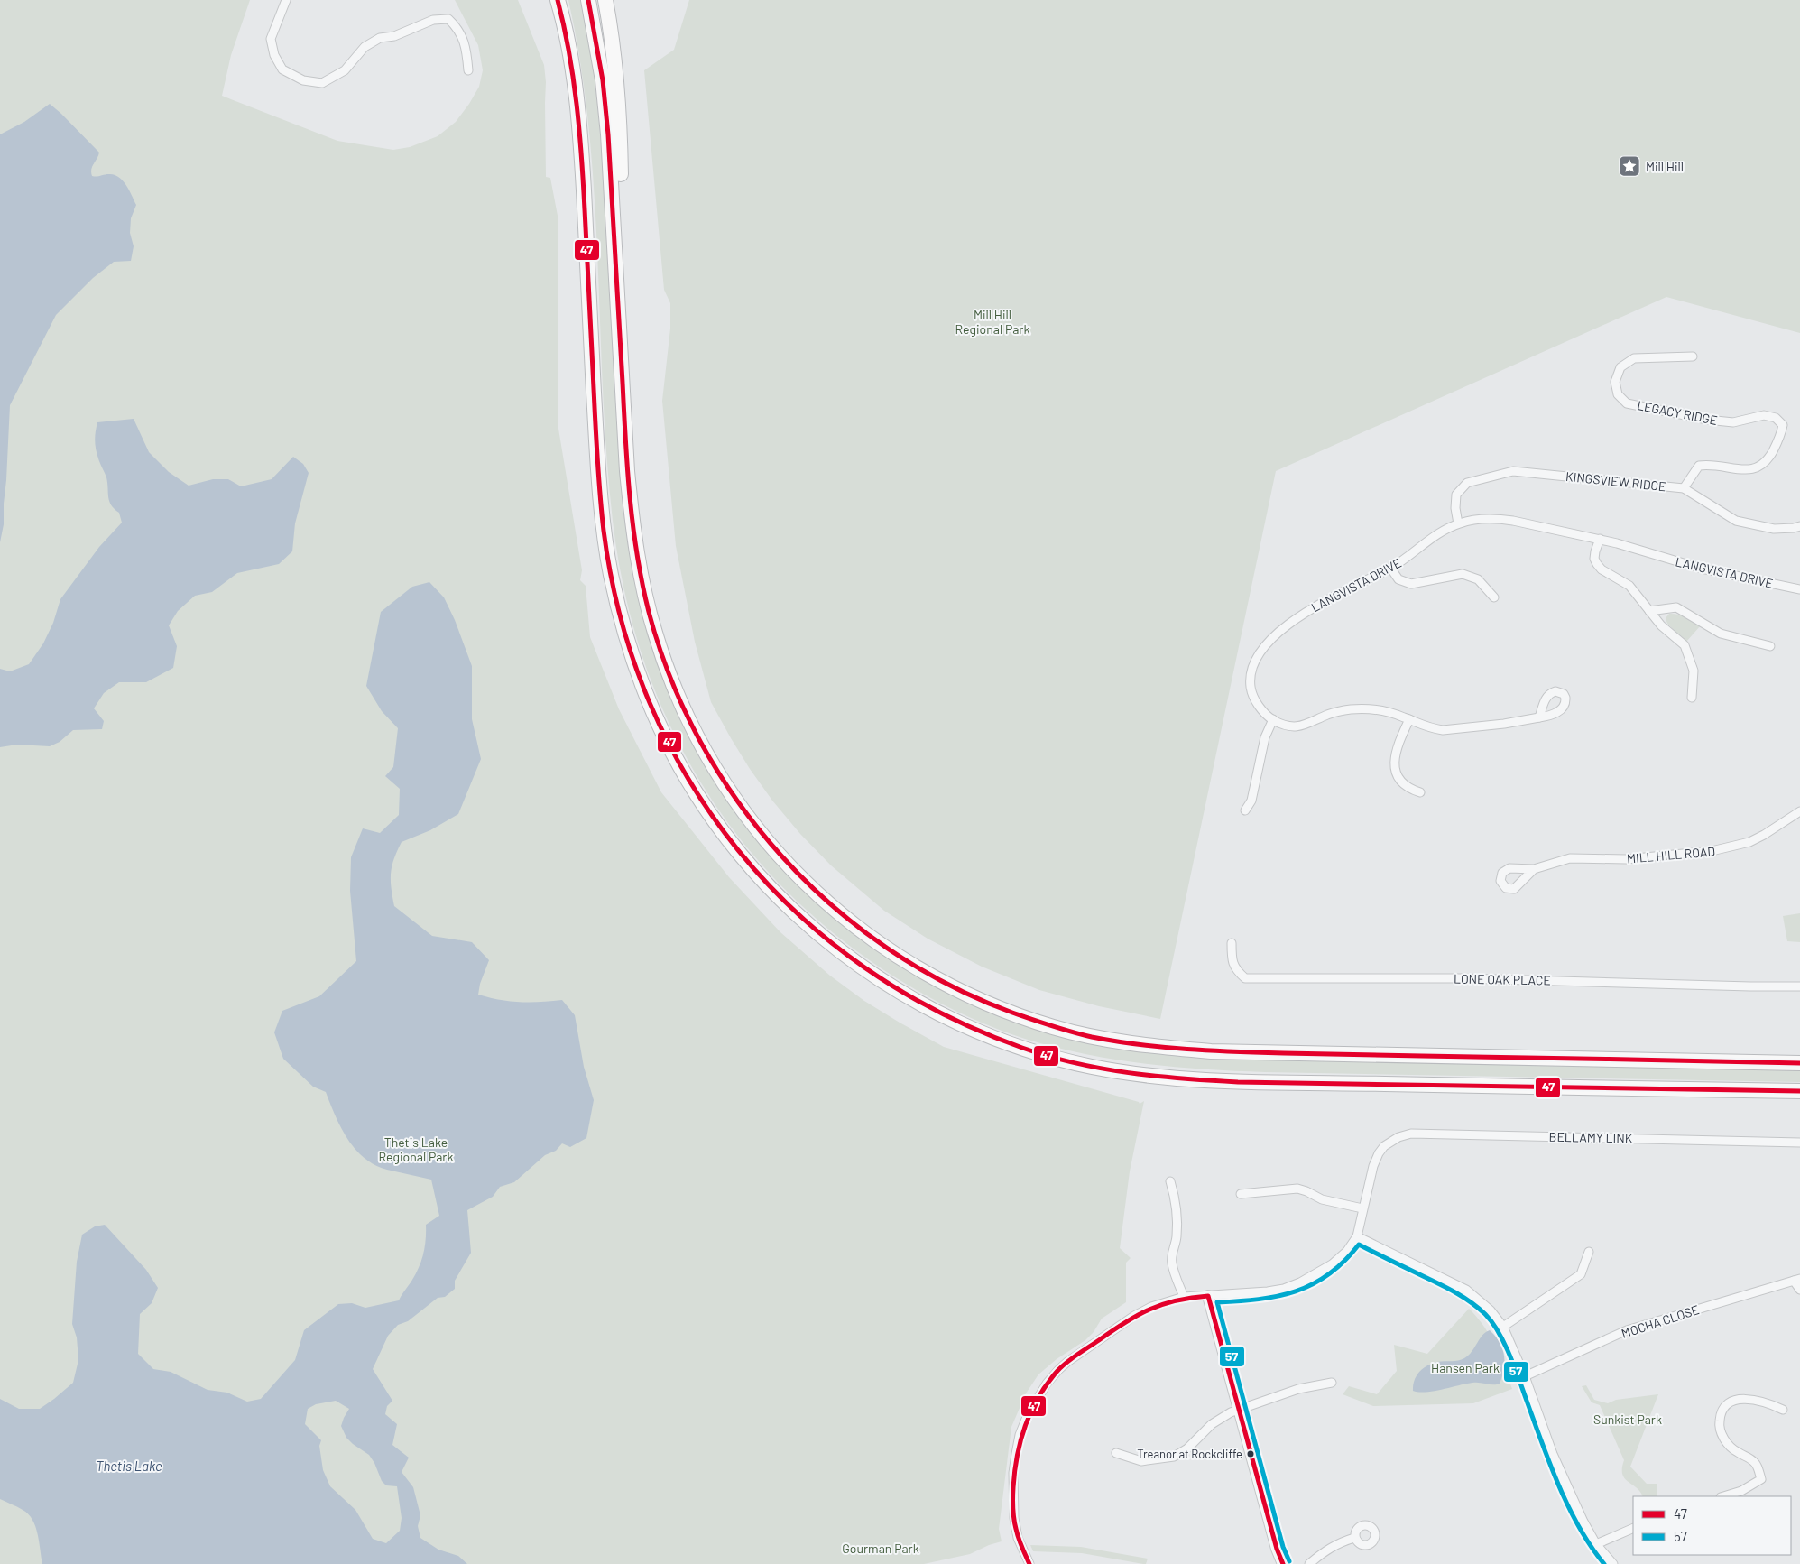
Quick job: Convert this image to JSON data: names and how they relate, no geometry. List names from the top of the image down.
{
  "streets": {
    "street": [
      "LEGACY RIDGE",
      "KINGSVIEW RIDGE",
      "LANGVISTA DRIVE",
      "MILL HILL ROAD",
      "LONE OAK PLACE",
      "BELLAMY LINK",
      "MOCHA CLOSE"
    ]
  },
  "crossings": [
    ["LEGACY RIDGE", "KINGSVIEW RIDGE"],
    ["KINGSVIEW RIDGE", "LANGVISTA DRIVE"]
  ],
  "water": ["Thetis Lake"],
  "parks": [
    "Mill Hill Regional Park",
    "Thetis Lake Regional Park",
    "Hansen Park",
    "Sunkist Park",
    "Gourman Park"
  ],
  "places": {
    "place": ["Mill Hill"],
    "other": ["Treanor at Rockcliffe"]
  },
  "lines": ["transit line 47", "transit line 57"],
  "legend": ["47", "57"]
}
